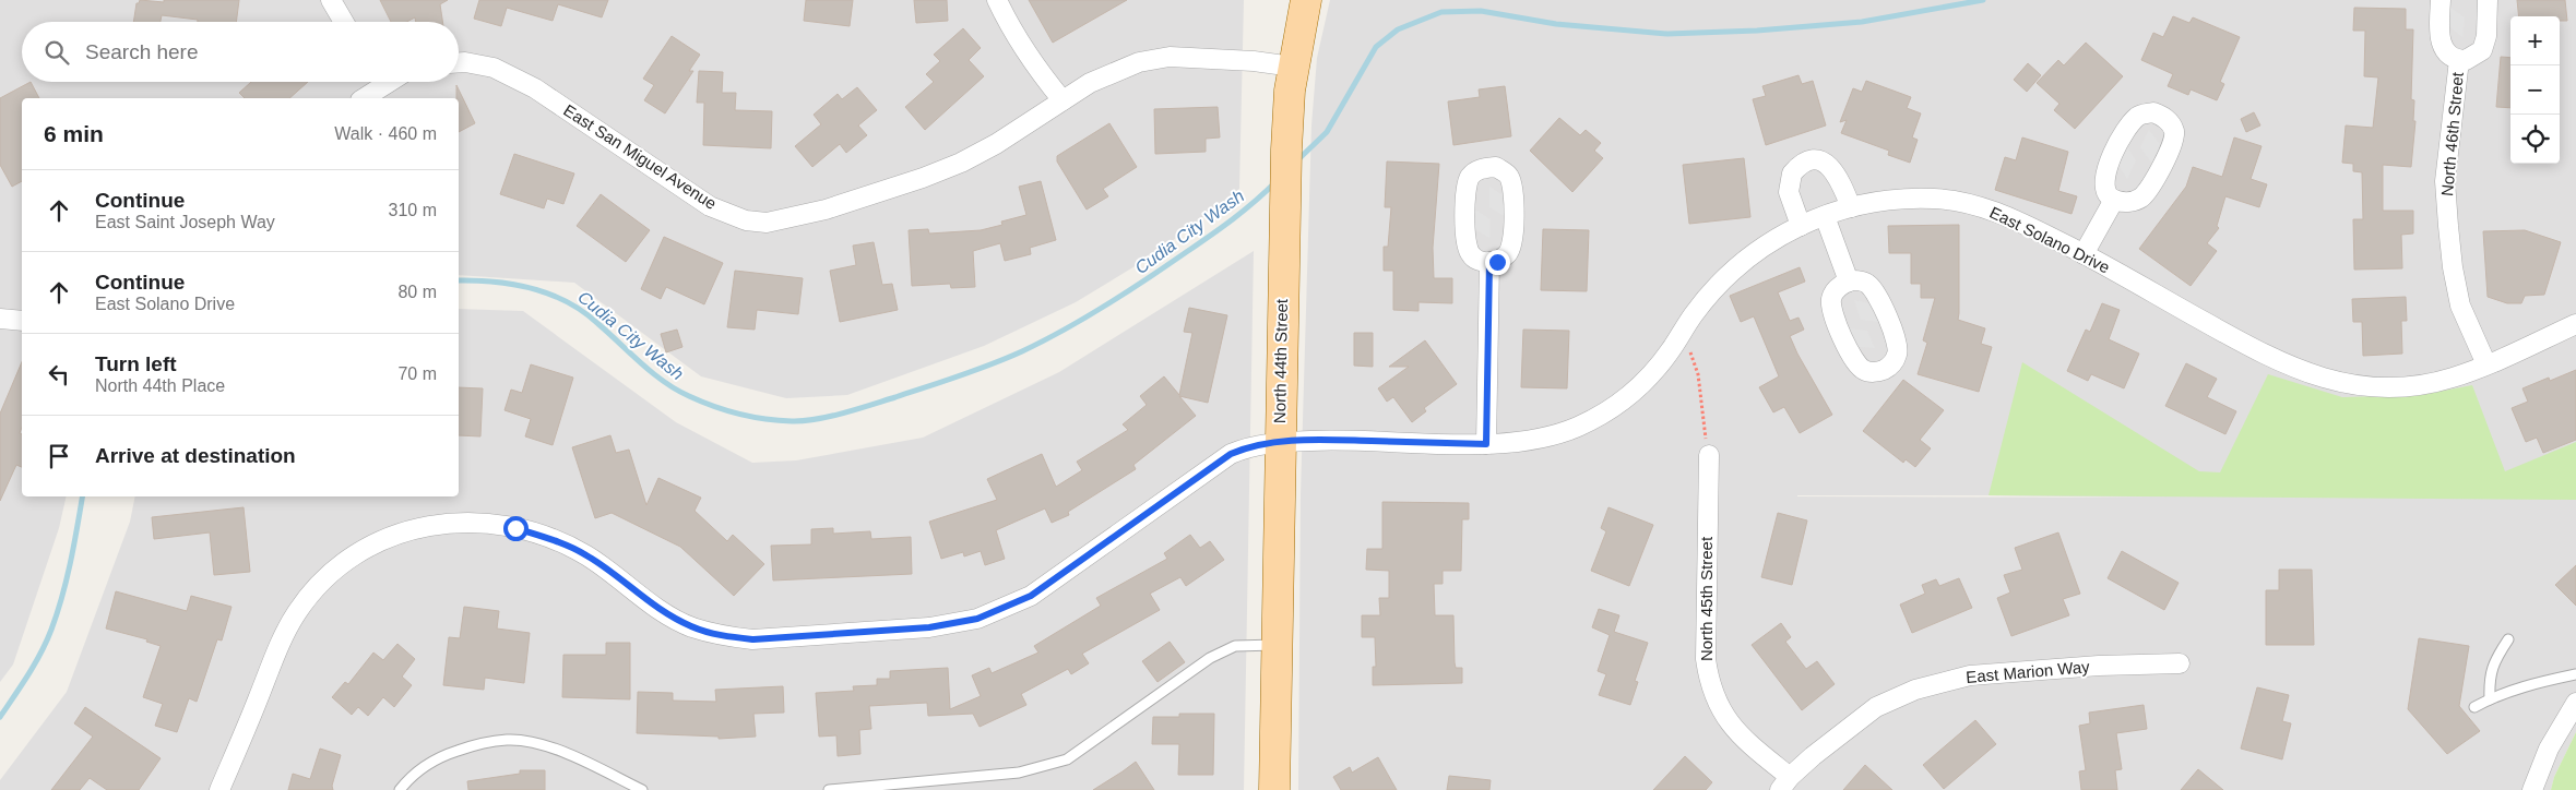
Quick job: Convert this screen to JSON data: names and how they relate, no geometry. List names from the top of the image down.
{
  "streets": {
    "main road": ["North 44th Street"],
    "street": [
      "North 46th Street",
      "East San Miguel Avenue",
      "East Solano Drive",
      "North 45th Street",
      "East Marion Way"
    ]
  },
  "crossings": [
    ["North 46th Street", "East Solano Drive"],
    ["East San Miguel Avenue", "North 44th Street"],
    ["East Solano Drive", "North 44th Street"],
    ["North 45th Street", "East Marion Way"]
  ],
  "water": ["Cudia City Wash"],
  "page": {
    "map_buttons": ["+", "−"],
    "search": "Search here",
    "heading": ["6 min", "Walk · 460 m"],
    "list": [
      ["Continue", "East Saint Joseph Way", "310 m"],
      ["Continue", "East Solano Drive", "80 m"],
      ["Turn left", "North 44th Place", "70 m"],
      "Arrive at destination"
    ]
  }
}
